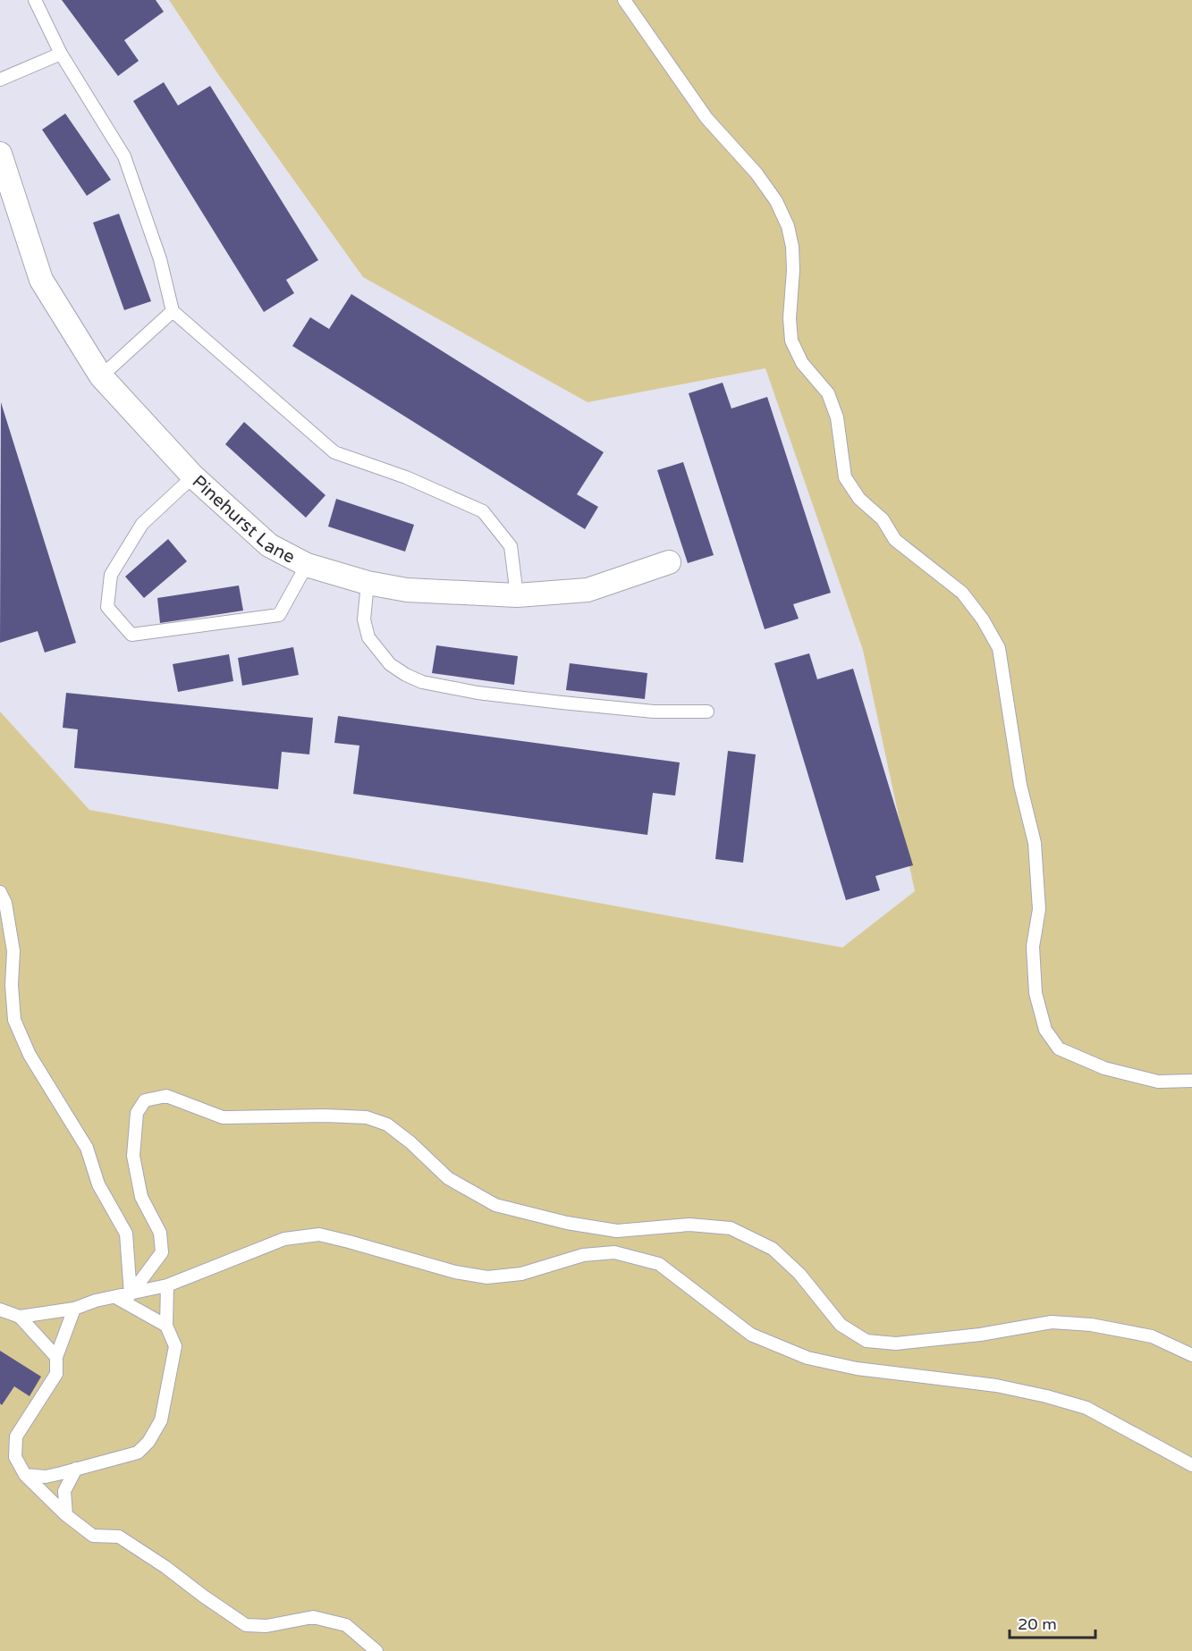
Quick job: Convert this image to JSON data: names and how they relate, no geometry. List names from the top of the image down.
{
  "streets": {
    "street": ["Pinehurst Lane"]
  },
  "scale_bar": "20 m"
}
